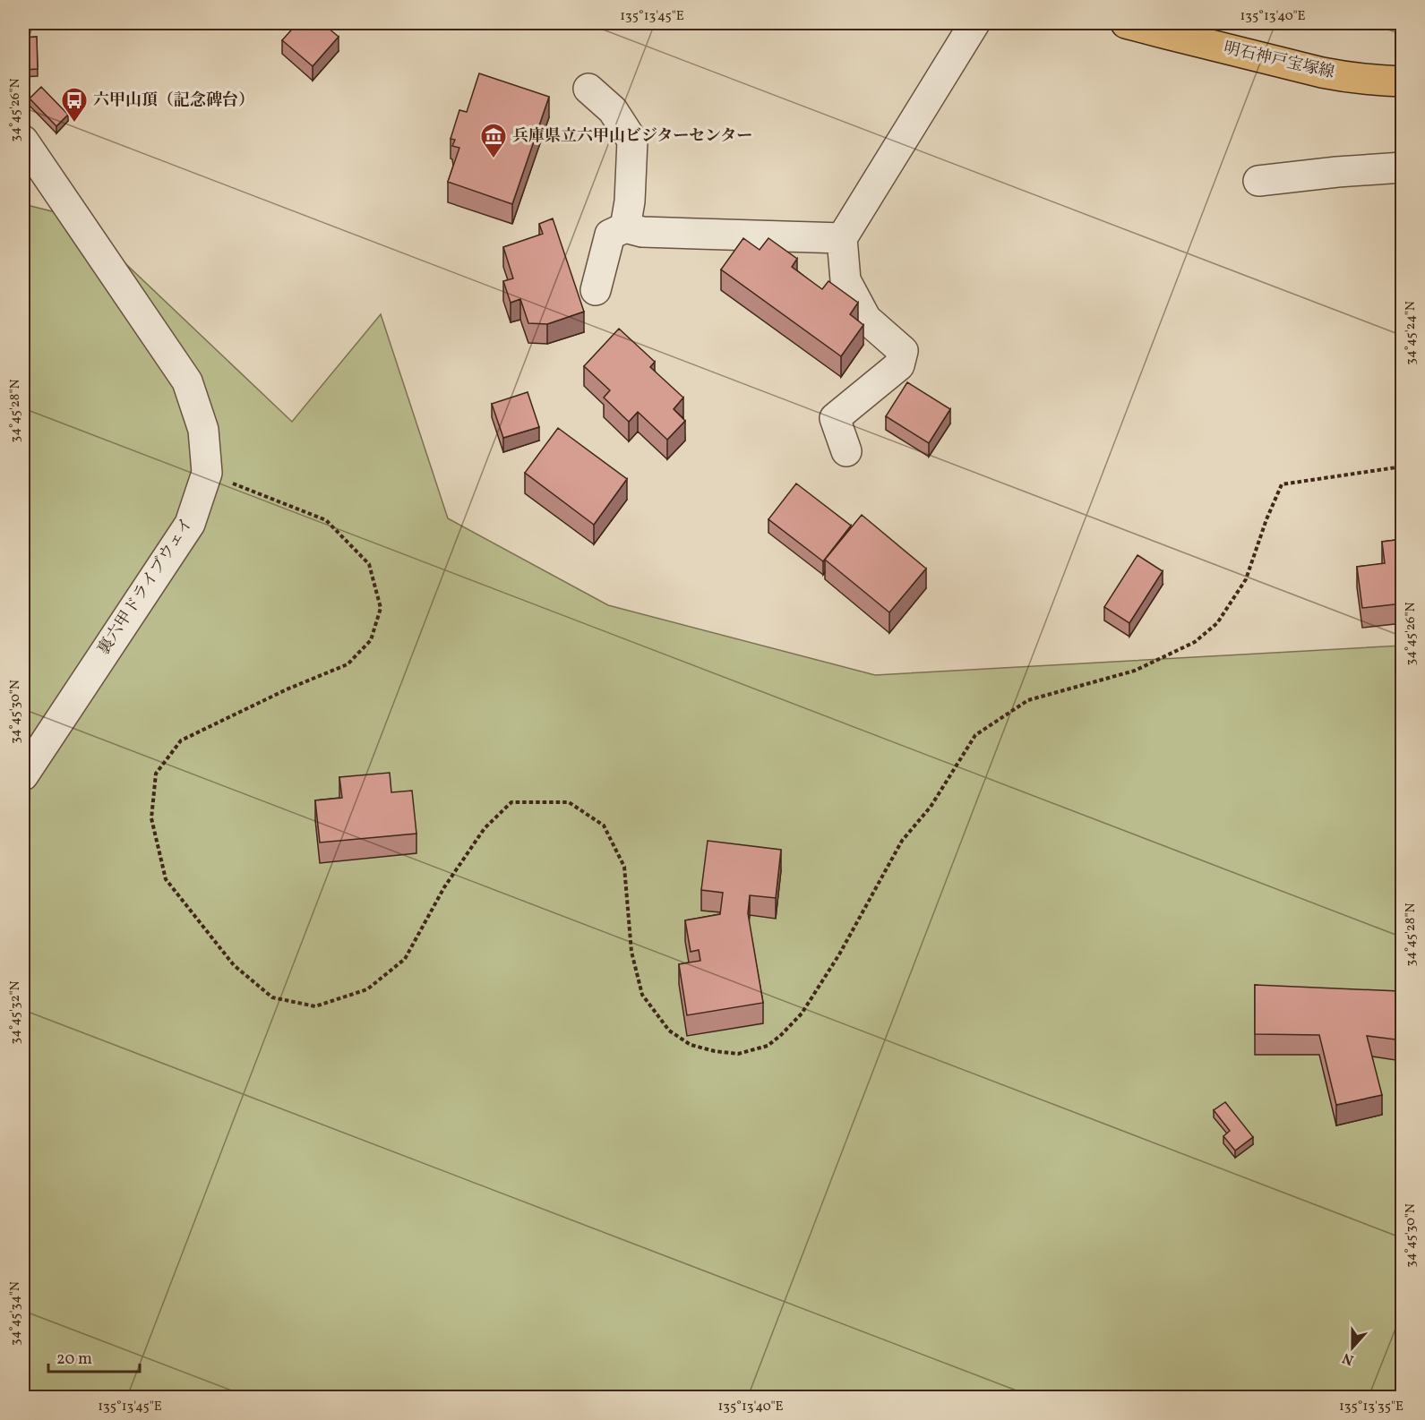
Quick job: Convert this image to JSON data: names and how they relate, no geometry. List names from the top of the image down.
{
  "streets": {
    "main road": ["明石神戸宝塚線"],
    "street": ["裏六甲ドライブウェイ"]
  },
  "places": {
    "bus stop": ["六甲山頂（記念碑台）"],
    "museum": ["兵庫県立六甲山ビジターセンター"]
  },
  "scale_bar": "20 m",
  "north": "bottom",
  "coordinates": [
    "135°13'45\"E",
    "135°13'40\"E",
    "34°45'26\"N",
    "34°45'24\"N",
    "34°45'28\"N",
    "34°45'30\"N",
    "34°45'32\"N",
    "34°45'34\"N",
    "135°13'35\"E"
  ]
}
